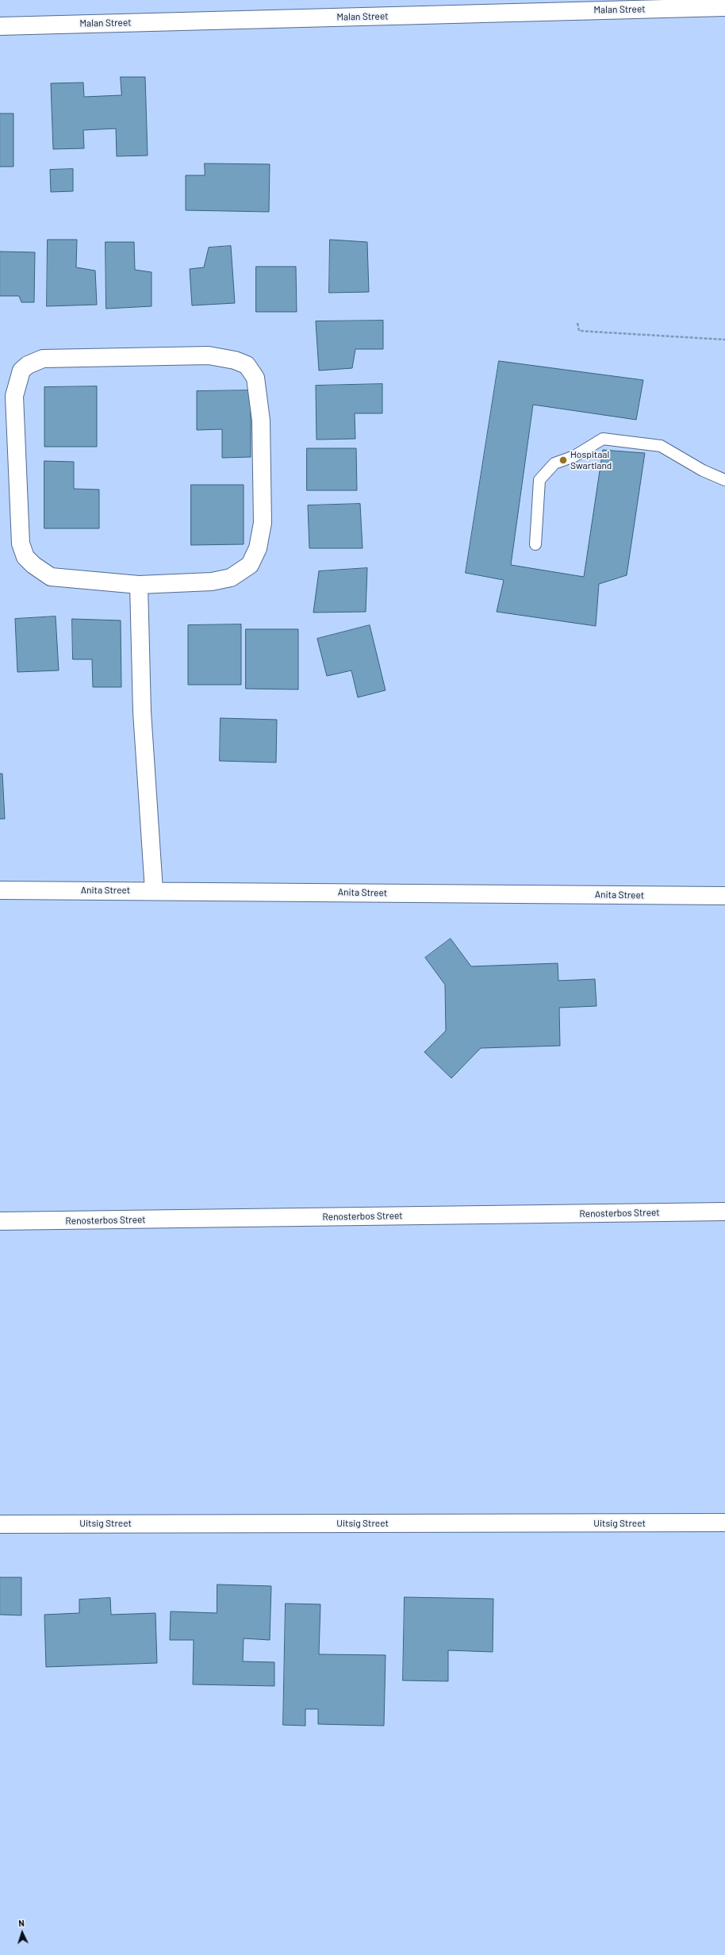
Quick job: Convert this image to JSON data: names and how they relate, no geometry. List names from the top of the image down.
{
  "streets": {
    "street": [
      "Malan Street",
      "Anita Street",
      "Renosterbos Street",
      "Uitsig Street"
    ]
  },
  "places": ["Hospitaal Swartland"],
  "north": "top"
}
